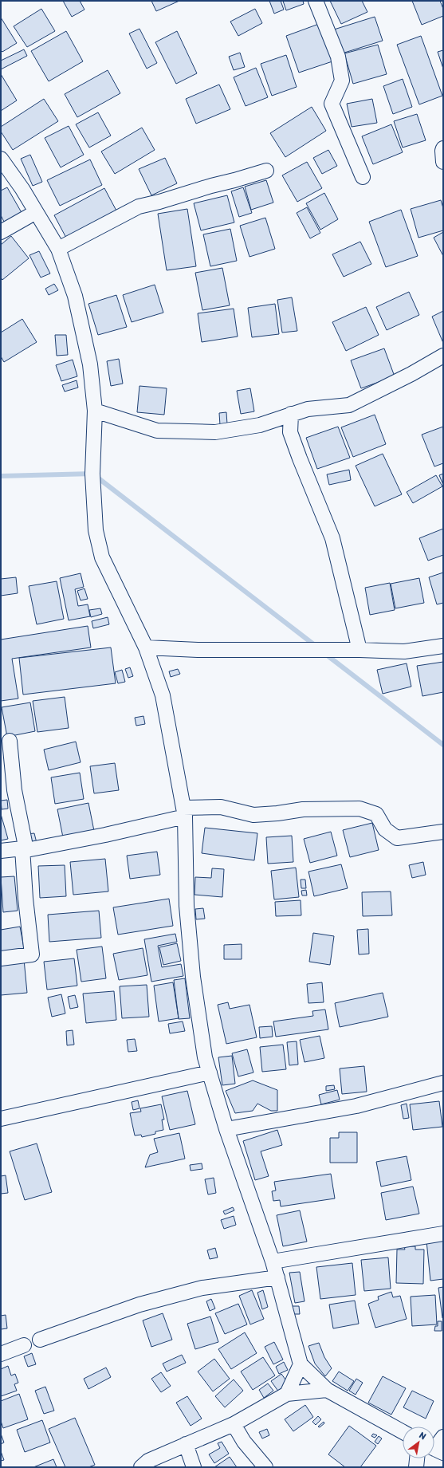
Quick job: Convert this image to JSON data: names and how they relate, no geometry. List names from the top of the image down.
{
  "north": "top right"
}
